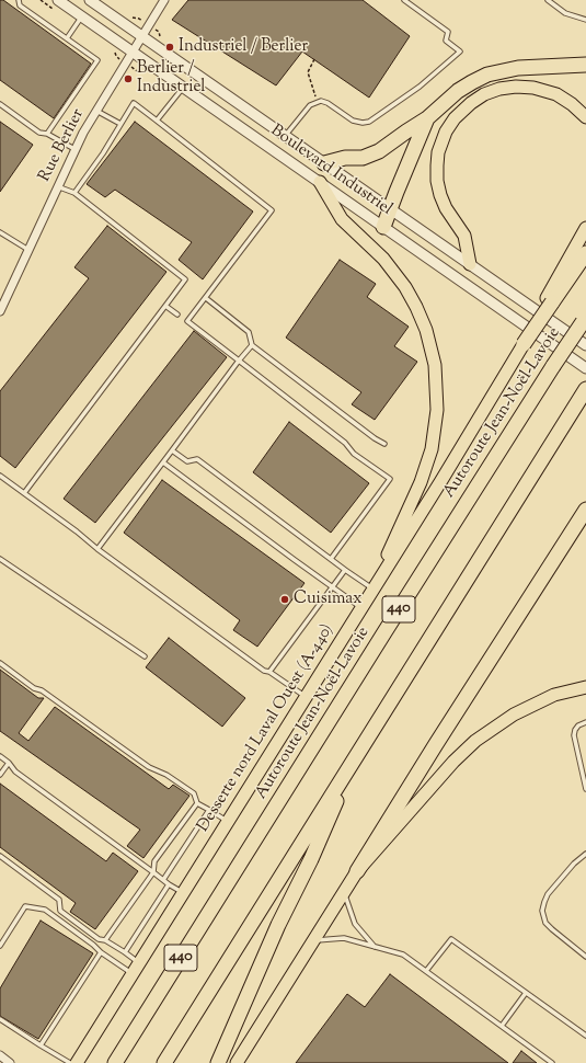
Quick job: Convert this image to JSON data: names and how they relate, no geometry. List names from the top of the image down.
{
  "streets": {
    "highway": ["Autoroute Jean-Noël-Lavoie", "440"],
    "main road": ["Desserte nord Laval Ouest (A-440)"],
    "street": ["Rue Berlier", "Boulevard Industriel"]
  },
  "crossings": [
    ["Rue Berlier", "Boulevard Industriel"]
  ],
  "places": ["Industriel / Berlier", "Berlier / Industriel", "Cuisimax"]
}
